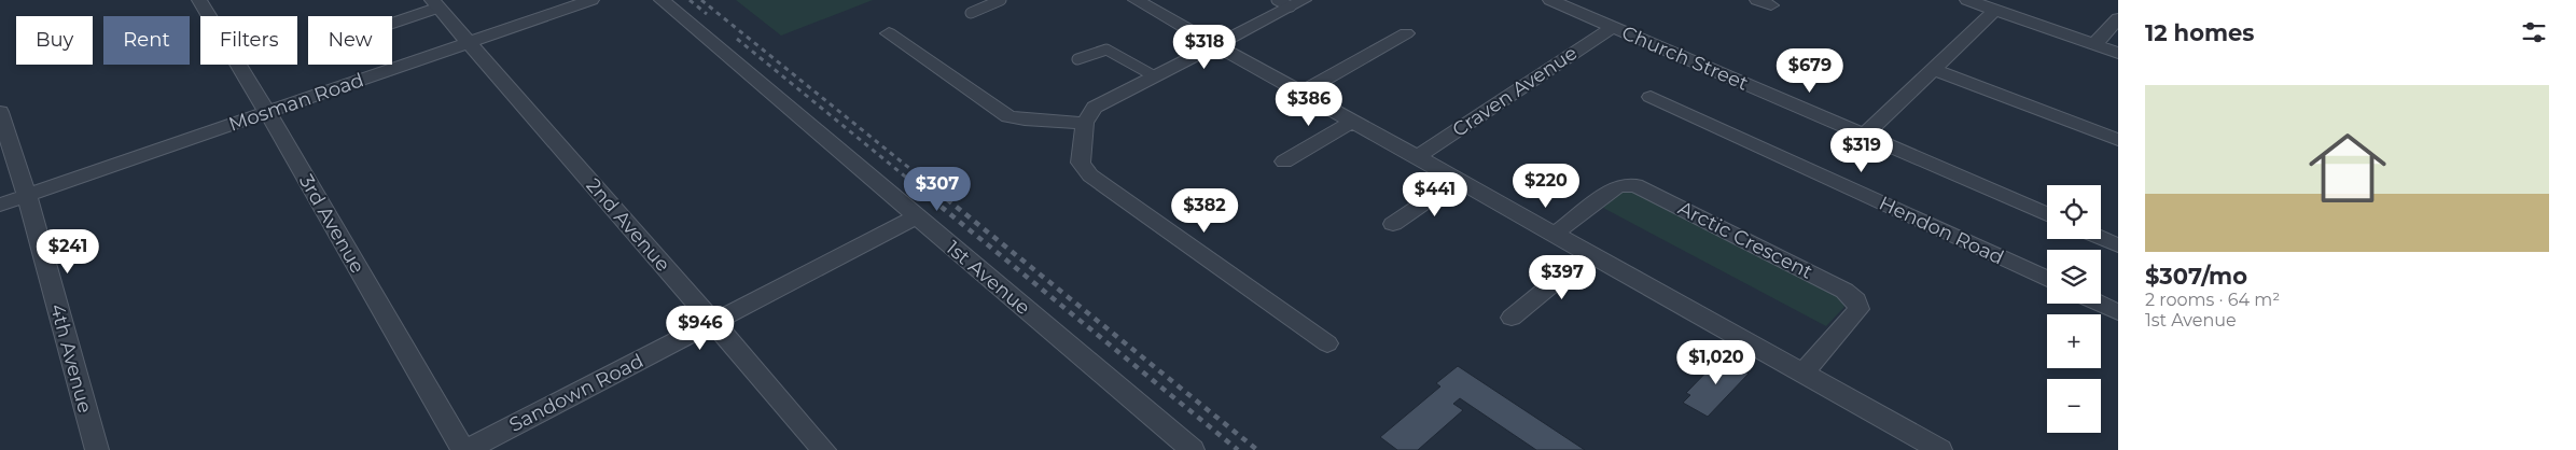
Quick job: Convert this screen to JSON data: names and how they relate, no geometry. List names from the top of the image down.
{
  "streets": {
    "street": [
      "Church Street",
      "Craven Avenue",
      "Mosman Road",
      "3rd Avenue",
      "2nd Avenue",
      "Hendon Road",
      "Arctic Crescent",
      "1st Avenue",
      "4th Avenue",
      "Sandown Road"
    ]
  },
  "crossings": [
    ["Church Street", "Craven Avenue"],
    ["Mosman Road", "3rd Avenue"],
    ["Mosman Road", "2nd Avenue"],
    ["Mosman Road", "4th Avenue"],
    ["3rd Avenue", "Sandown Road"],
    ["2nd Avenue", "Sandown Road"],
    ["1st Avenue", "Sandown Road"]
  ],
  "page": {
    "heading": "12 homes",
    "chip": [
      "Buy",
      "Rent",
      "Filters",
      "New"
    ],
    "price": [
      "$318",
      "$679",
      "$386",
      "$319",
      "$220",
      "$307",
      "$441",
      "$382",
      "$241",
      "$397",
      "$946",
      "$1,020"
    ],
    "list": [
      {
        "name": "$307/mo",
        "note": "2 rooms · 64 m² · 1st Avenue"
      }
    ],
    "map_buttons": ["+", "−"]
  }
}
